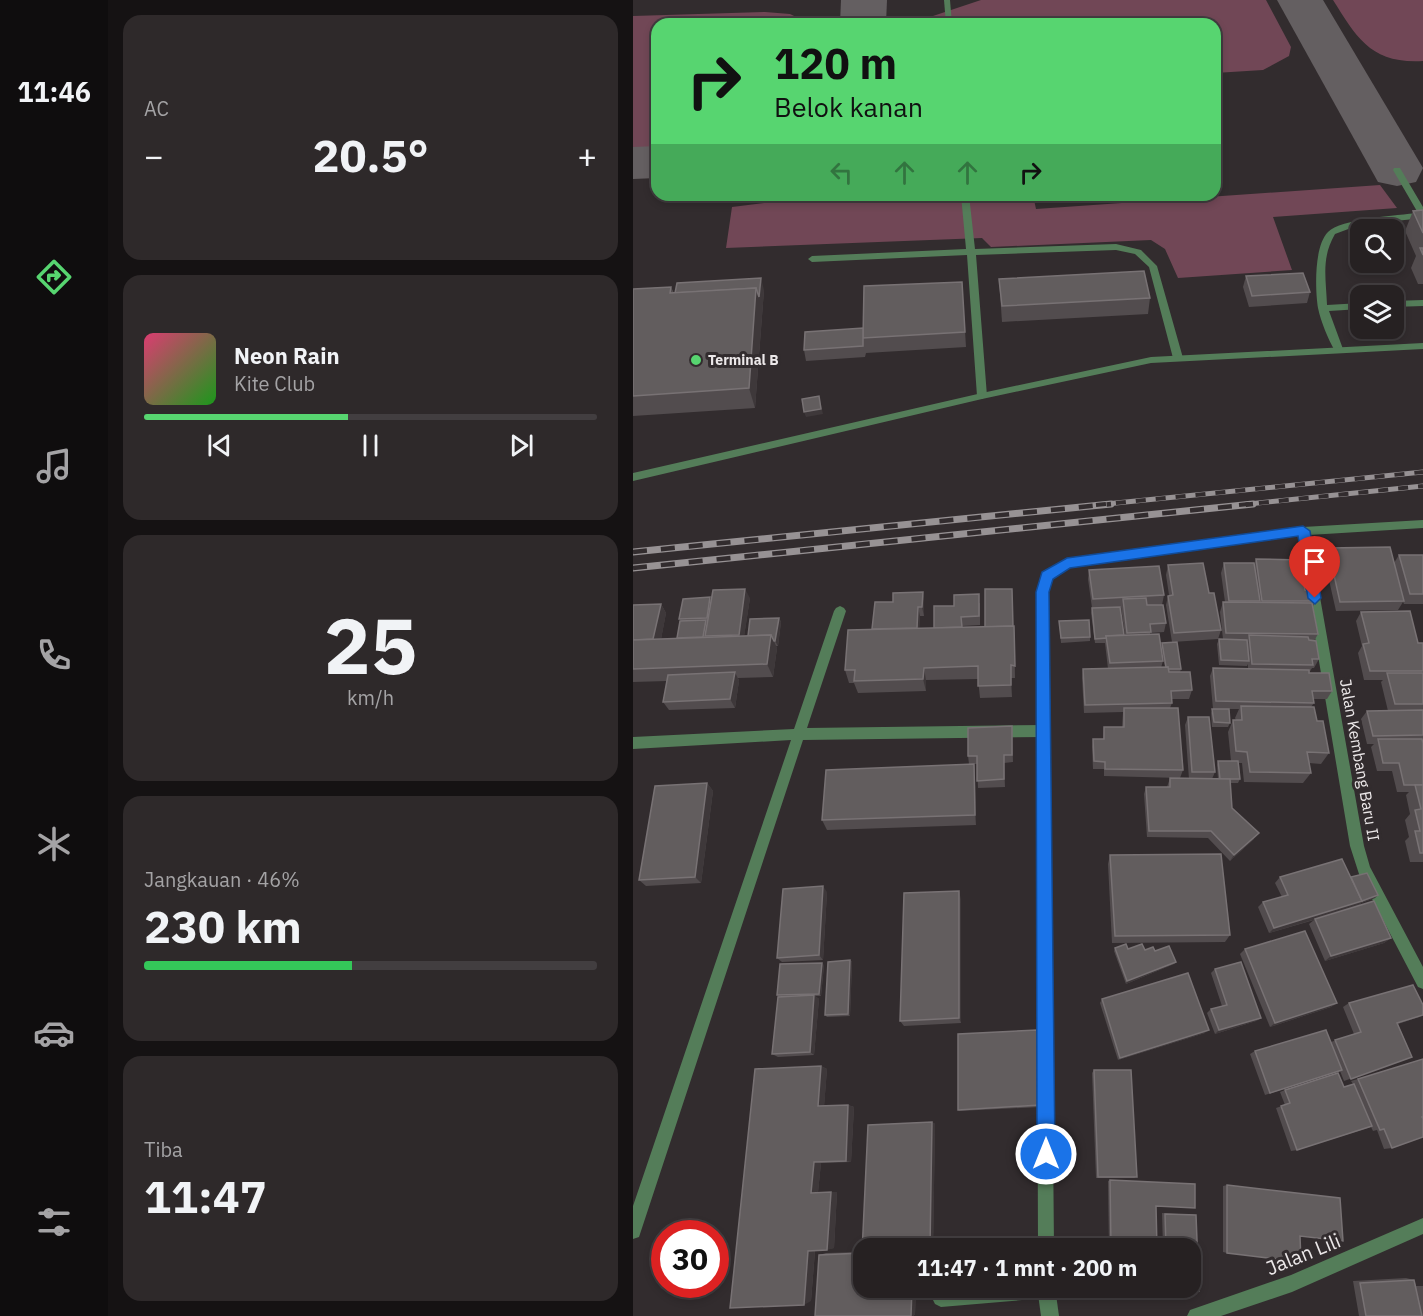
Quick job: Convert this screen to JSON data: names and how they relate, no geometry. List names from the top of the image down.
{
  "streets": {
    "street": ["Jalan Kembang Baru II", "Jalan Lili"]
  },
  "places": ["Terminal B"],
  "page": {
    "tabs": "11:46",
    "tile": [
      "AC",
      ["25", "km/h"],
      ["Jangkauan · 46%", "230 km"],
      ["Tiba", "11:47"]
    ],
    "turn": ["120 m", "Belok kanan"],
    "heat": ["−", "20.5°", "+"],
    "song": ["Neon Rain", "Kite Club"],
    "limit": "30",
    "trip": "11:47 · 1 mnt · 200 m"
  }
}
